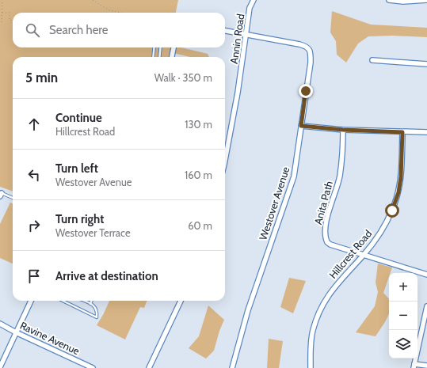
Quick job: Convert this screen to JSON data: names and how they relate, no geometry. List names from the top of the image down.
{
  "streets": {
    "street": [
      "Annin Road",
      "Anita Path",
      "Westover Avenue",
      "Hillcrest Road",
      "Ravine Avenue"
    ]
  },
  "crossings": [
    ["Annin Road", "Westover Avenue"],
    ["Anita Path", "Hillcrest Road"]
  ],
  "page": {
    "search": "Search here",
    "heading": ["5 min", "Walk · 350 m"],
    "list": [
      ["Continue", "Hillcrest Road", "130 m"],
      ["Turn left", "Westover Avenue", "160 m"],
      ["Turn right", "Westover Terrace", "60 m"],
      "Arrive at destination"
    ],
    "map_buttons": ["+", "−"]
  }
}
